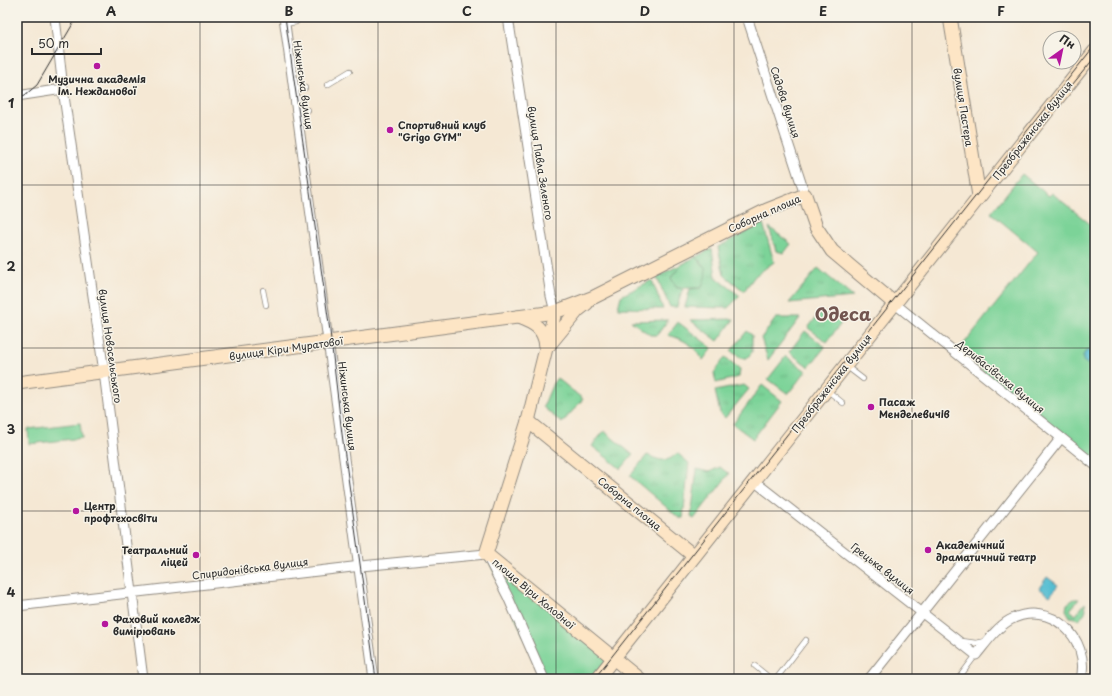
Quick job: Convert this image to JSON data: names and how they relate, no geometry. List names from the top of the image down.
{
  "streets": {
    "street": [
      "Ніжинська вулиця",
      "Садова вулиця",
      "вулиця Пастера",
      "Преображенська вулиця",
      "вулиця Павла Зеленого",
      "Соборна площа",
      "вулиця Новосельського",
      "вулиця Кіри Муратової",
      "Дерибасівська вулиця",
      "Спиридонівська вулиця",
      "Грецька вулиця",
      "площа Віри Холодної"
    ]
  },
  "crossings": [
    ["Ніжинська вулиця", "вулиця Кіри Муратової"],
    ["Ніжинська вулиця", "Спиридонівська вулиця"],
    ["Садова вулиця", "Соборна площа"],
    ["вулиця Пастера", "Преображенська вулиця"],
    ["Преображенська вулиця", "Соборна площа"],
    ["Преображенська вулиця", "Дерибасівська вулиця"],
    ["Преображенська вулиця", "Грецька вулиця"],
    ["Преображенська вулиця", "площа Віри Холодної"],
    ["вулиця Павла Зеленого", "Соборна площа"],
    ["вулиця Павла Зеленого", "вулиця Кіри Муратової"],
    ["Соборна площа", "вулиця Кіри Муратової"],
    ["Соборна площа", "Дерибасівська вулиця"],
    ["Соборна площа", "Спиридонівська вулиця"],
    ["Соборна площа", "площа Віри Холодної"],
    ["вулиця Новосельського", "вулиця Кіри Муратової"],
    ["вулиця Новосельського", "Спиридонівська вулиця"],
    ["Спиридонівська вулиця", "площа Віри Холодної"]
  ],
  "districts": ["Одеса"],
  "places": [
    "Музична академія ім. Нежданової",
    "Спортивний клуб \"Grigo GYM\"",
    "Пасаж Менделевичів",
    "Центр профтехосвіти",
    "Академічний драматичний театр",
    "Театральний ліцей",
    "Фаховий коледж вимірювань"
  ],
  "scale_bar": "50 m",
  "north": "top right",
  "grid": {
    "columns": [
      "A",
      "B",
      "C",
      "D",
      "E",
      "F"
    ],
    "rows": [
      "1",
      "2",
      "3",
      "4"
    ]
  }
}
